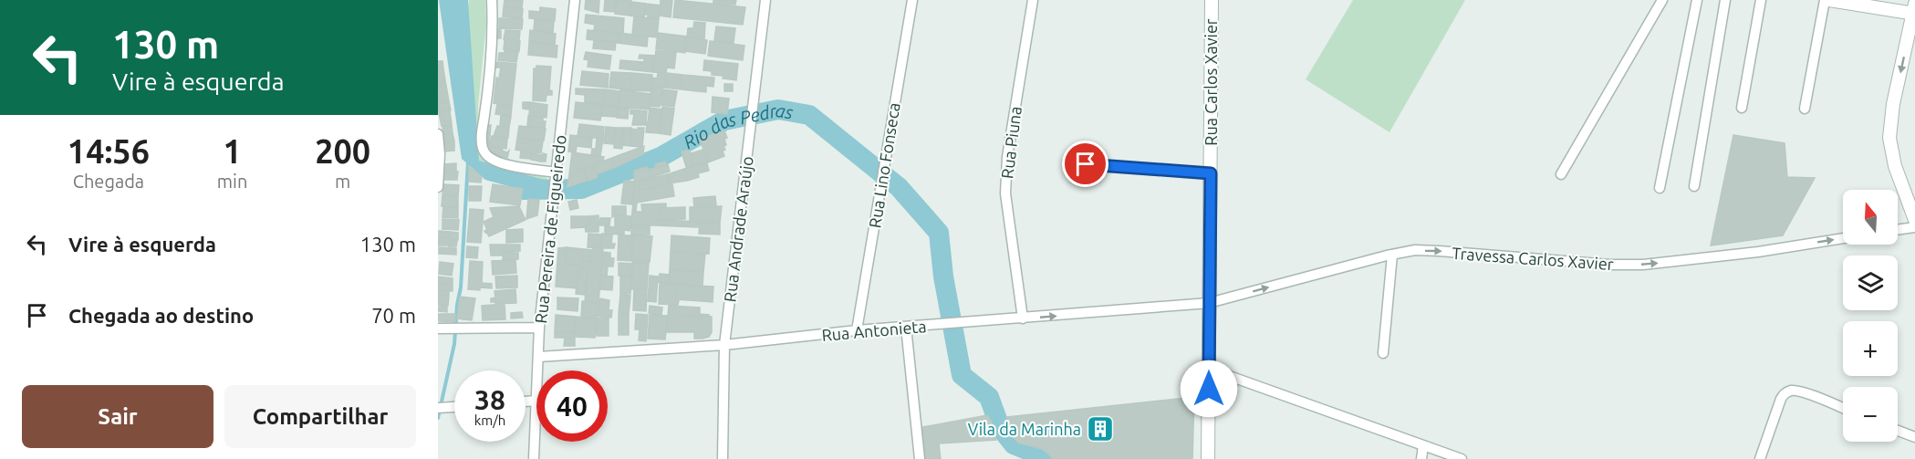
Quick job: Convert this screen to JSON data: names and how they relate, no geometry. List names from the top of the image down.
{
  "streets": {
    "street": [
      "Rua Carlos Xavier",
      "Rua Piuna",
      "Rua Lino Fonseca",
      "Rua Pereira de Figueiredo",
      "Rua Andrade Araújo",
      "Travessa Carlos Xavier",
      "Rua Antonieta"
    ]
  },
  "crossings": [
    ["Rua Carlos Xavier", "Travessa Carlos Xavier"],
    ["Rua Carlos Xavier", "Rua Antonieta"],
    ["Rua Piuna", "Rua Antonieta"],
    ["Rua Lino Fonseca", "Rua Antonieta"],
    ["Rua Pereira de Figueiredo", "Rua Antonieta"],
    ["Rua Andrade Araújo", "Rua Antonieta"],
    ["Travessa Carlos Xavier", "Rua Antonieta"]
  ],
  "one_way": ["Travessa Carlos Xavier"],
  "water": ["Rio das Pedras"],
  "places": {
    "building": ["Vila da Marinha"]
  },
  "north": "top",
  "page": {
    "turn": ["130 m", "Vire à esquerda"],
    "eta": [
      "14:56",
      "Chegada",
      "1",
      "min",
      "200",
      "m"
    ],
    "map_buttons": ["+", "−"],
    "list": [
      {
        "name": "Vire à esquerda",
        "value": "130 m"
      },
      {
        "name": "Chegada ao destino",
        "value": "70 m"
      }
    ],
    "speed": "38 km/h",
    "limit": "40",
    "buttons": ["Sair", "Compartilhar"]
  }
}
